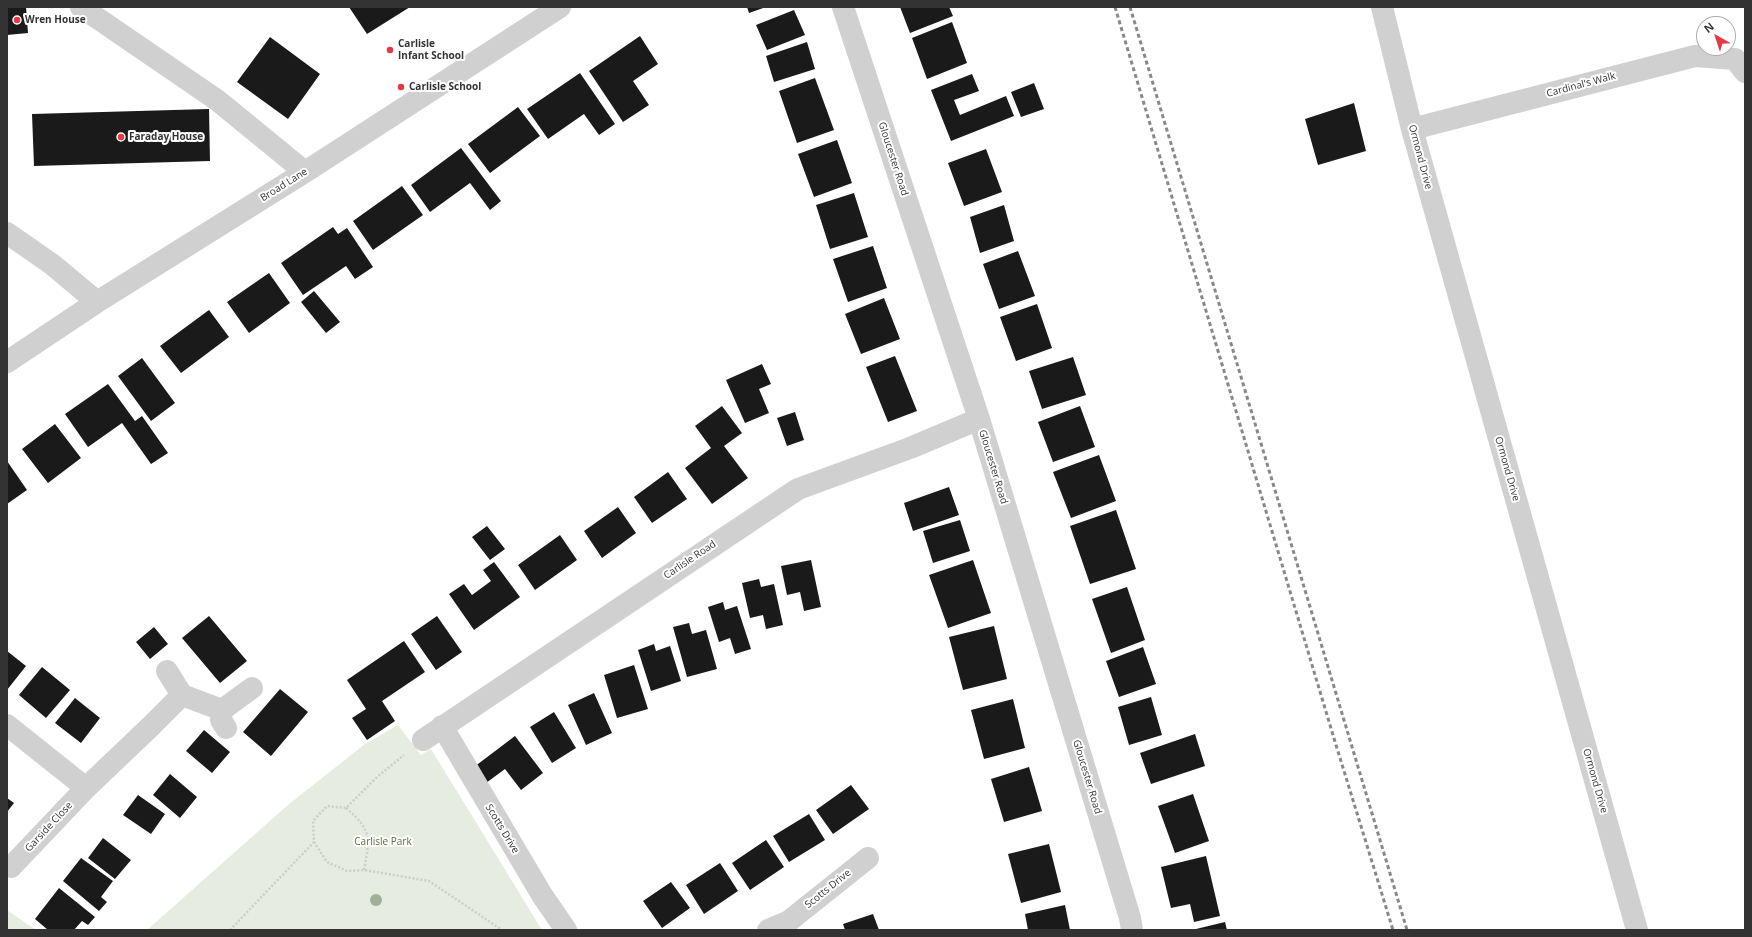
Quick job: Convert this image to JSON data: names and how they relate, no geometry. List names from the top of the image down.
{
  "streets": {
    "street": [
      "Cardinal's Walk",
      "Ormond Drive",
      "Gloucester Road",
      "Broad Lane",
      "Carlisle Road",
      "Garside Close",
      "Scotts Drive"
    ]
  },
  "crossings": [
    ["Cardinal's Walk", "Ormond Drive"],
    ["Gloucester Road", "Carlisle Road"],
    ["Carlisle Road", "Scotts Drive"]
  ],
  "parks": ["Carlisle Park"],
  "places": [
    "Wren House",
    "Carlisle Infant School",
    "Carlisle School",
    "Faraday House"
  ],
  "north": "top left"
}
